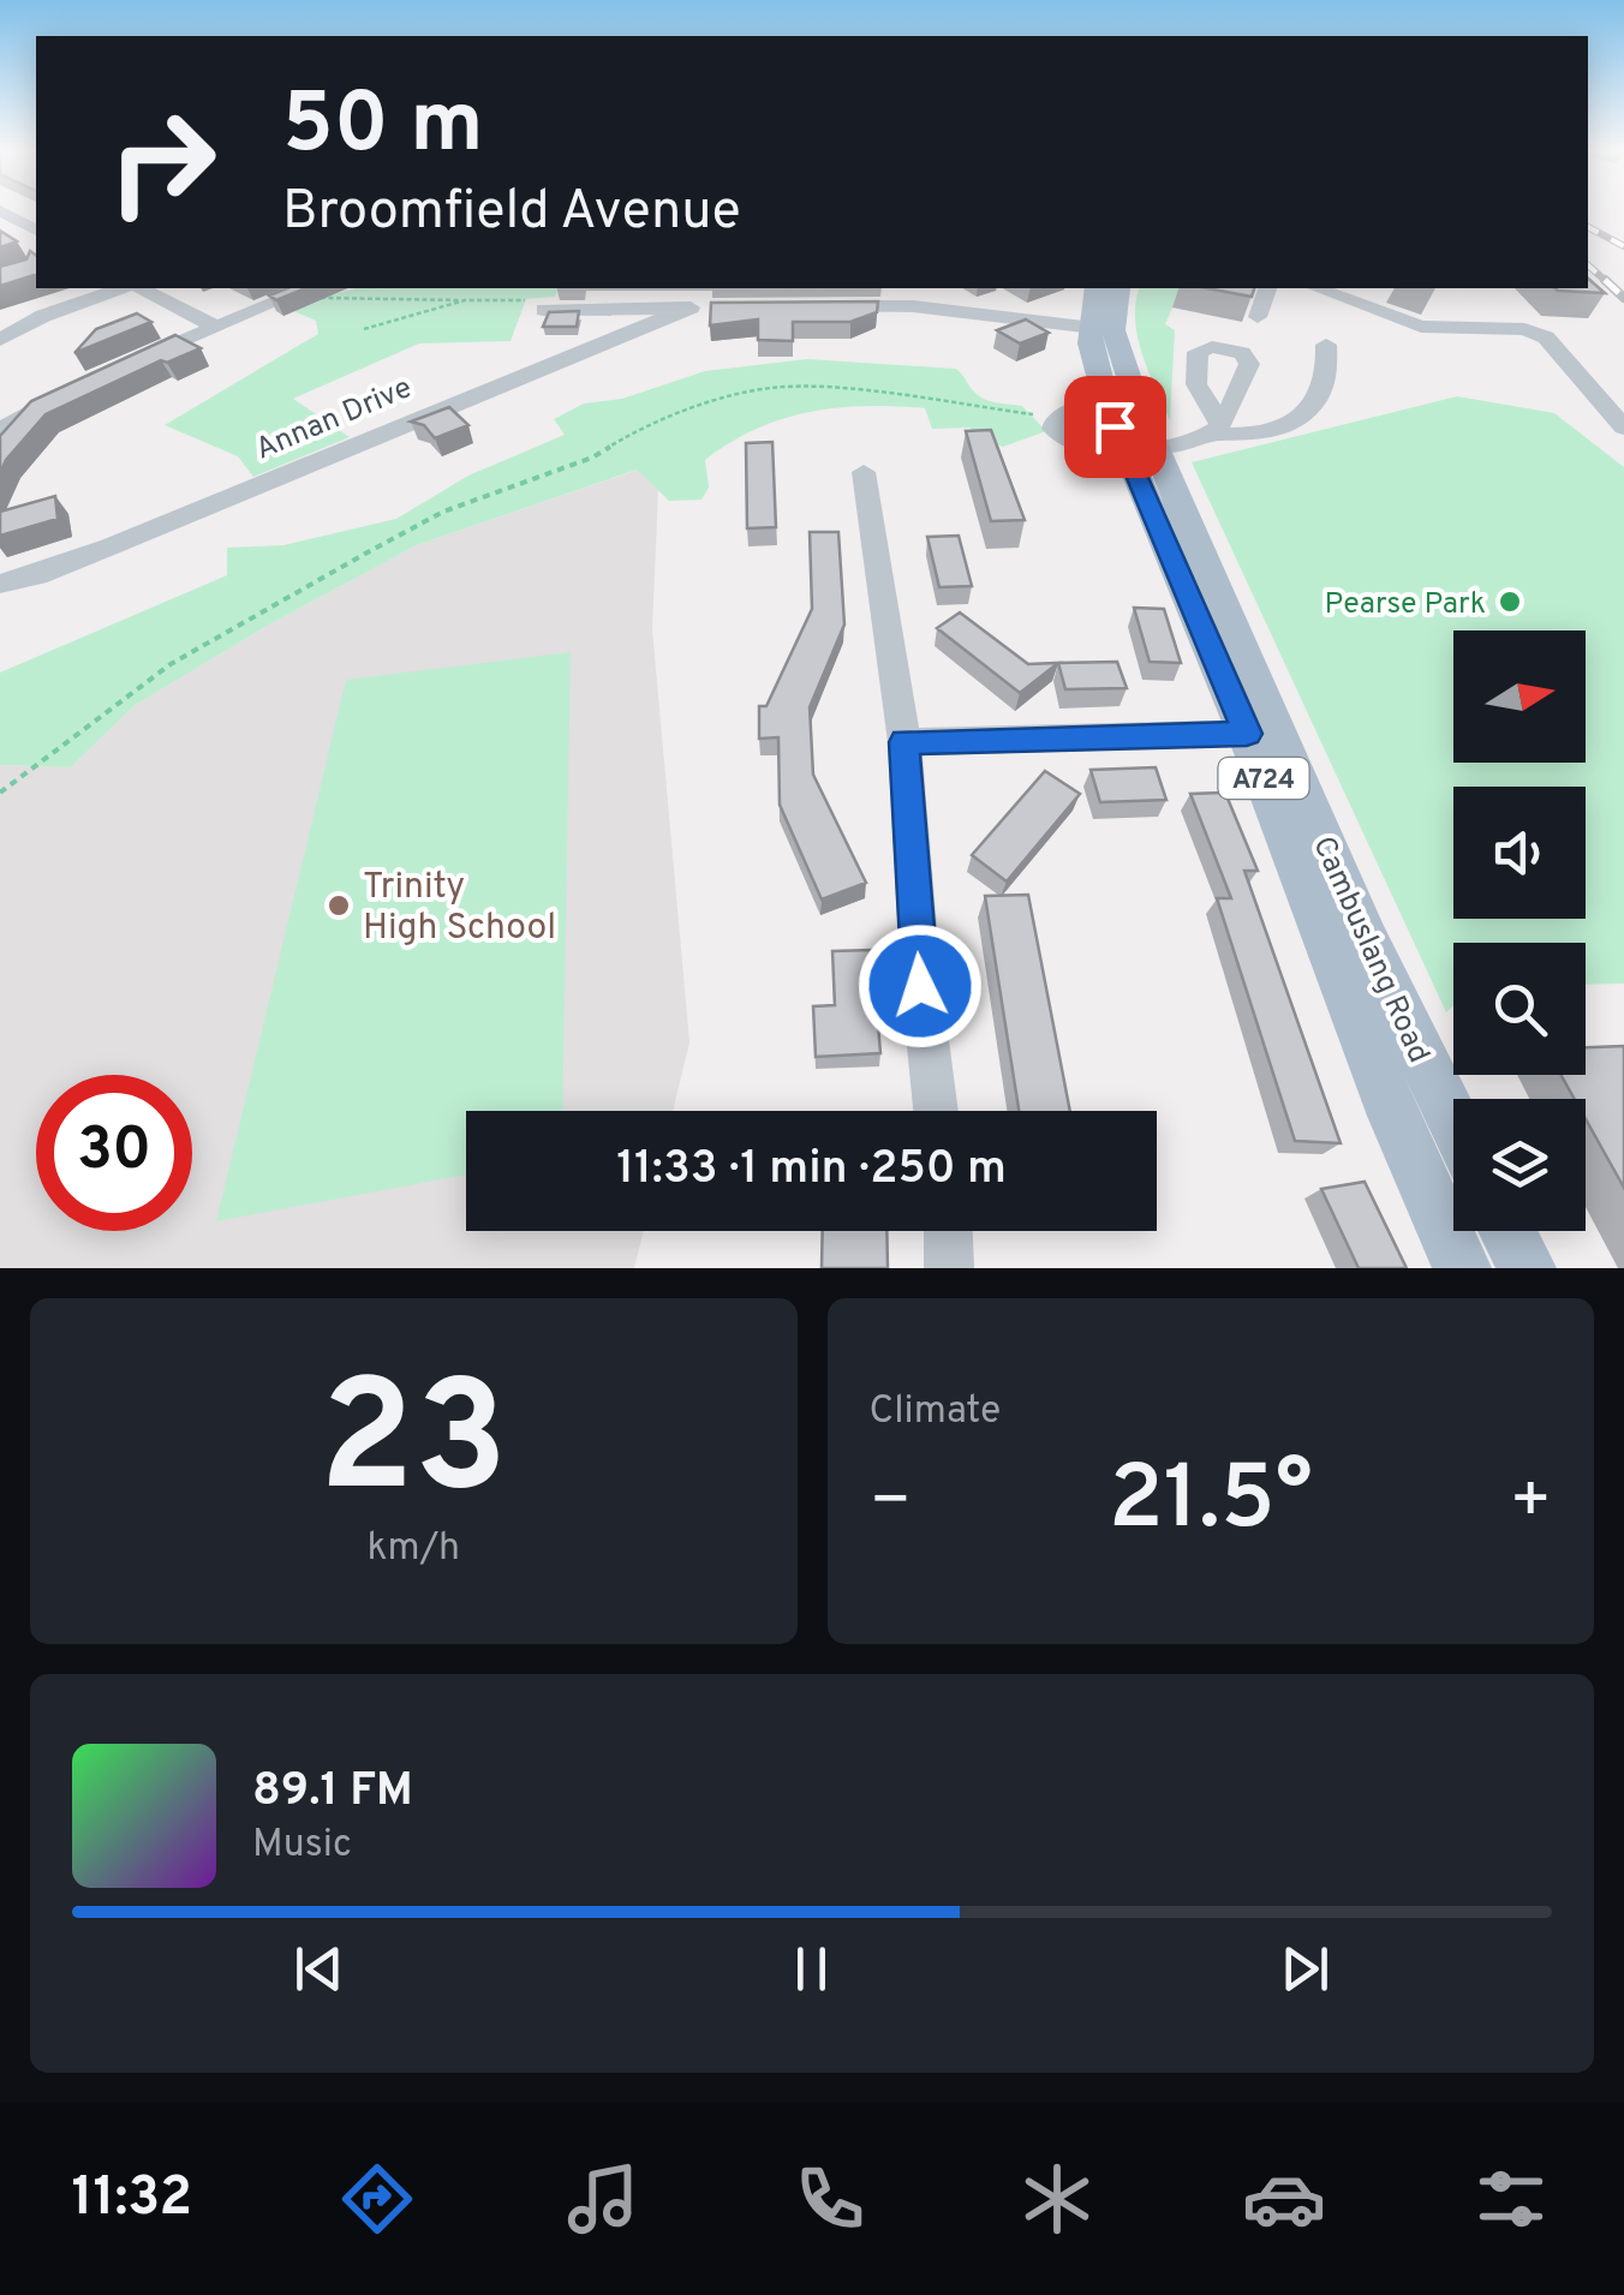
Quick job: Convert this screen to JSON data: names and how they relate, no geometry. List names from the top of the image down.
{
  "streets": {
    "main road": ["A724", "Cambuslang Road"],
    "street": ["Annan Drive"]
  },
  "crossings": [
    ["A724", "Cambuslang Road"]
  ],
  "places": ["Pearse Park", "Trinity High School"],
  "north": "right",
  "page": {
    "turn": ["50 m", "Broomfield Avenue"],
    "limit": "30",
    "trip": "11:33 · 1 min · 250 m",
    "tile": [
      ["23", "km/h"],
      "Climate"
    ],
    "heat": ["−", "21.5°", "+"],
    "song": ["89.1 FM", "Music"],
    "tabs": "11:32"
  }
}
